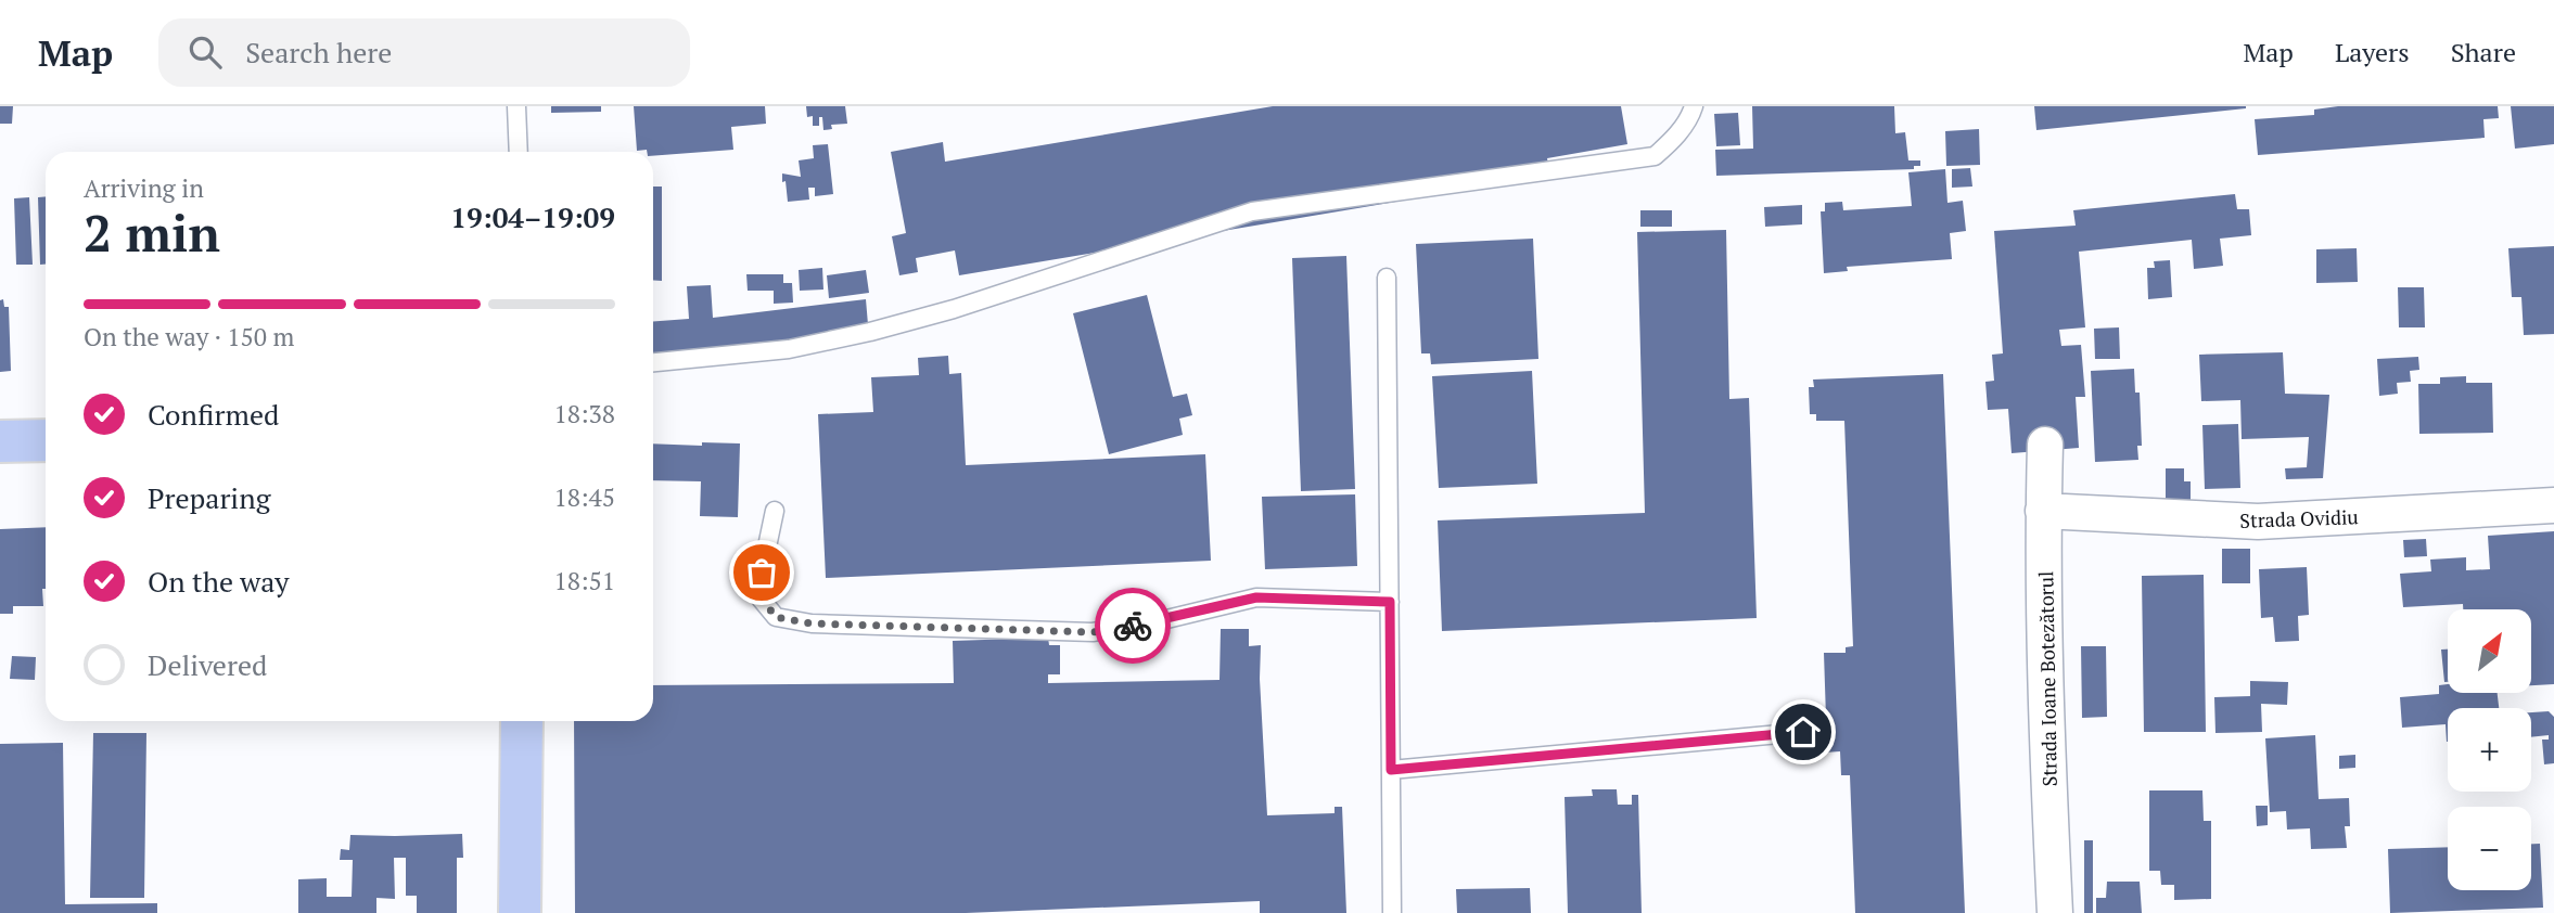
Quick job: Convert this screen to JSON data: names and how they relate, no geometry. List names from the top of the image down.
{
  "streets": {
    "street": ["Strada Ovidiu", "Strada Ioane Botezătorul"]
  },
  "crossings": [
    ["Strada Ovidiu", "Strada Ioane Botezătorul"]
  ],
  "north": "top right",
  "page": {
    "header": "Map",
    "search": "Search here",
    "nav": ["Map", "Layers", "Share"],
    "heading": ["2 min", "Arriving in", "19:04–19:09"],
    "bar": "On the way · 150 m",
    "list": [
      ["Confirmed", "18:38"],
      ["Preparing", "18:45"],
      ["On the way", "18:51"],
      "Delivered"
    ],
    "map_buttons": ["+", "−"]
  }
}
